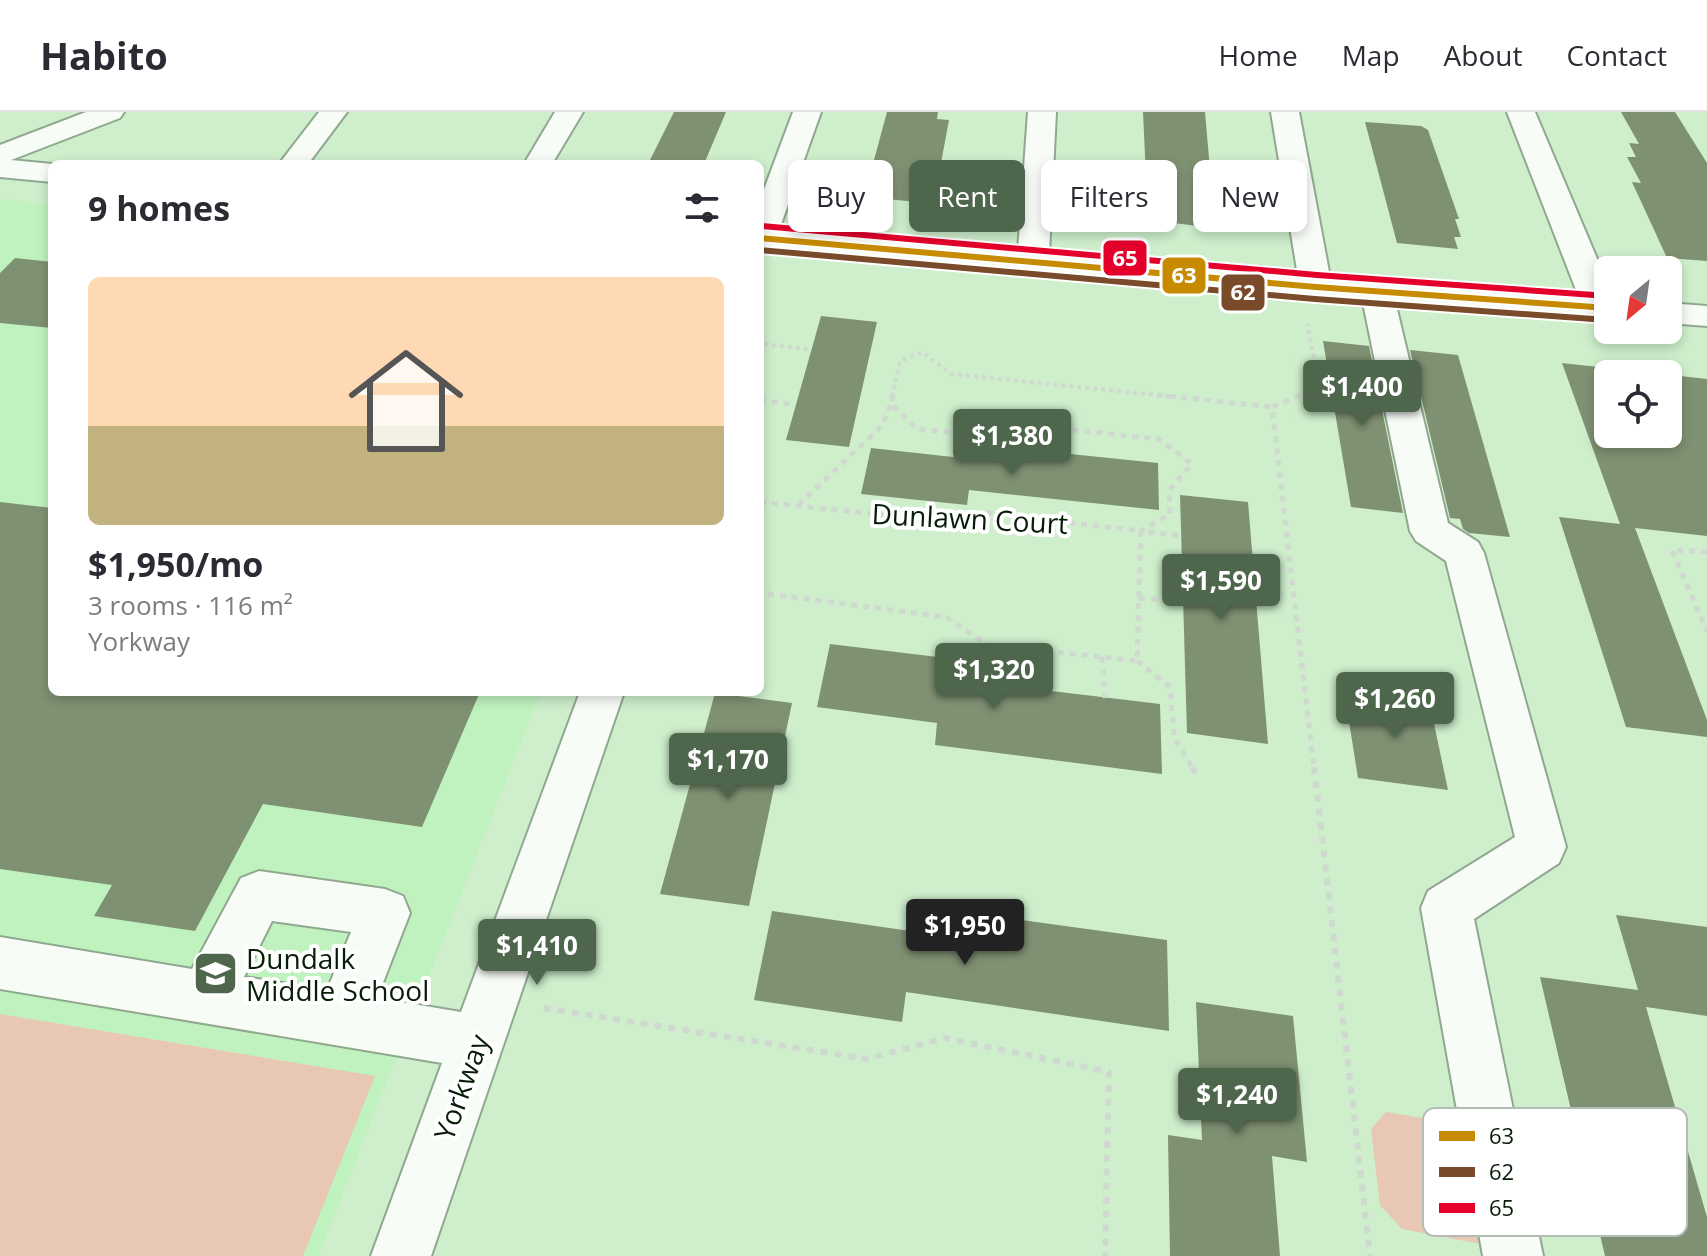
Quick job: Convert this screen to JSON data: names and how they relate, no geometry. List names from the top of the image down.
{
  "streets": {
    "street": ["Yorkway"],
    "path": ["Dunlawn Court"]
  },
  "places": {
    "school or university": ["Dundalk Middle School"]
  },
  "lines": ["transit line 65", "transit line 63", "transit line 62"],
  "legend": ["63", "62", "65"],
  "north": "bottom left",
  "page": {
    "header": "Habito",
    "nav": [
      "Home",
      "Map",
      "About",
      "Contact"
    ],
    "chip": [
      "Buy",
      "Rent",
      "Filters",
      "New"
    ],
    "heading": "9 homes",
    "list": [
      {
        "name": "$1,950/mo",
        "note": "3 rooms · 116 m² · Yorkway"
      }
    ],
    "price": [
      "$1,400",
      "$1,380",
      "$1,590",
      "$1,320",
      "$1,260",
      "$1,170",
      "$1,950",
      "$1,410",
      "$1,240"
    ]
  }
}
